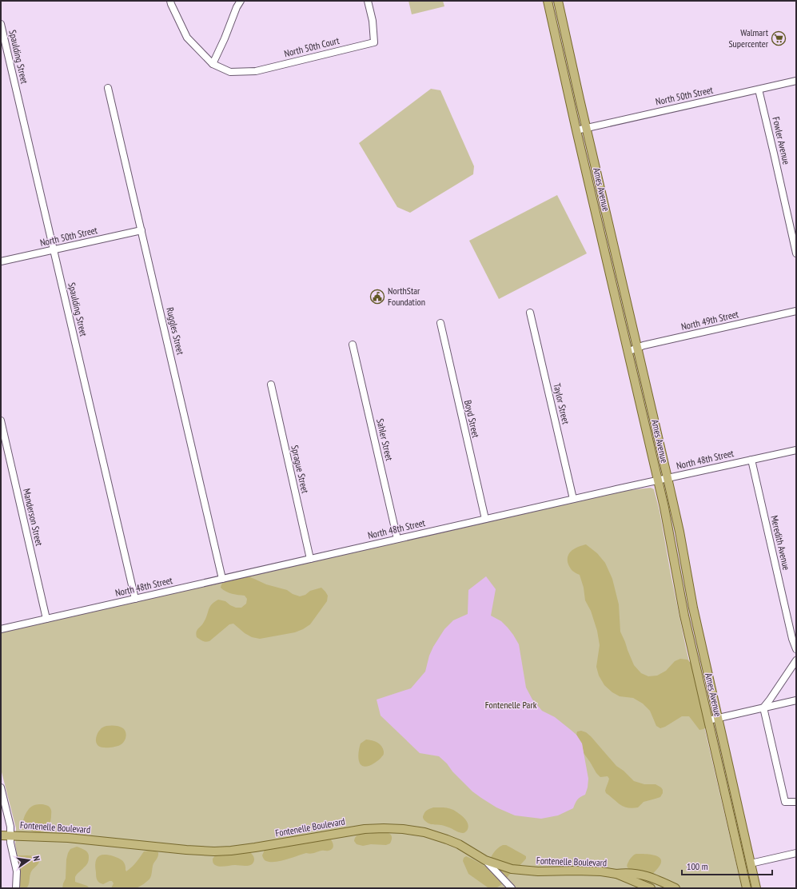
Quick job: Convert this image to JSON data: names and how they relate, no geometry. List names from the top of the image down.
{
  "streets": {
    "main road": ["Ames Avenue", "Fontenelle Boulevard"],
    "street": [
      "North 50th Court",
      "Spaulding Street",
      "North 50th Street",
      "Fowler Avenue",
      "North 49th Street",
      "Ruggles Street",
      "Taylor Street",
      "Boyd Street",
      "Sahler Street",
      "North 48th Street",
      "Sprague Street",
      "Manderson Street",
      "Meredith Avenue"
    ]
  },
  "crossings": [
    ["Spaulding Street", "North 50th Street"],
    ["Spaulding Street", "North 48th Street"],
    ["North 50th Street", "Fowler Avenue"],
    ["North 50th Street", "Ames Avenue"],
    ["North 50th Street", "Ruggles Street"],
    ["Ames Avenue", "North 49th Street"],
    ["Ames Avenue", "North 48th Street"],
    ["Ruggles Street", "North 48th Street"],
    ["Taylor Street", "North 48th Street"],
    ["Boyd Street", "North 48th Street"],
    ["Sahler Street", "North 48th Street"],
    ["North 48th Street", "Sprague Street"],
    ["North 48th Street", "Manderson Street"],
    ["North 48th Street", "Meredith Avenue"]
  ],
  "parks": ["Fontenelle Park"],
  "places": {
    "supermarket": ["Walmart Supercenter"],
    "public building": ["NorthStar Foundation"]
  },
  "scale_bar": "100 m",
  "north": "right"
}
